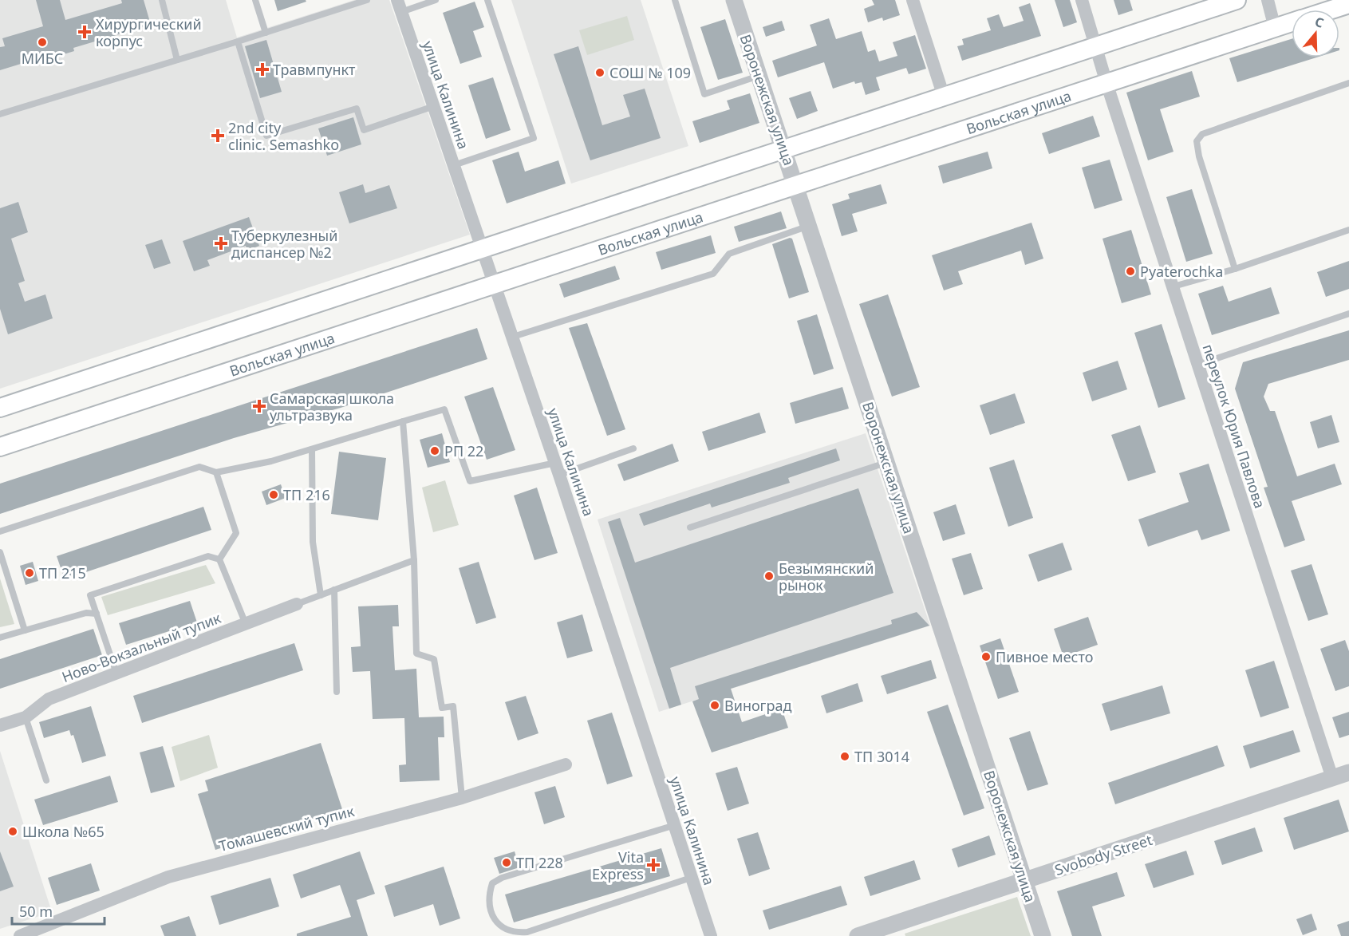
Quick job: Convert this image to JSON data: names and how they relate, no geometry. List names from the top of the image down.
{
  "streets": {
    "main road": ["Вольская улица"],
    "street": [
      "улица Калинина",
      "Воронежская улица",
      "переулок Юрия Павлова",
      "Ново-Вокзальный тупик",
      "Томашевский тупик",
      "Svobody Street"
    ]
  },
  "crossings": [
    ["улица Калинина", "Вольская улица"],
    ["Воронежская улица", "Вольская улица"],
    ["Воронежская улица", "Svobody Street"],
    ["Вольская улица", "переулок Юрия Павлова"],
    ["переулок Юрия Павлова", "Svobody Street"]
  ],
  "places": {
    "health": [
      "Хирургический корпус",
      "Травмпункт",
      "2nd city clinic. Semashko",
      "Туберкулезный диспансер №2",
      "Самарская школа ультразвука",
      "Vita Express"
    ],
    "other": [
      "МИБС",
      "СОШ № 109",
      "Pyaterochka",
      "РП 22",
      "ТП 216",
      "ТП 215",
      "Безымянский рынок",
      "Пивное место",
      "Виноград",
      "ТП 3014",
      "Школа №65",
      "ТП 228"
    ]
  },
  "scale_bar": "50 m",
  "north": "top"
}
